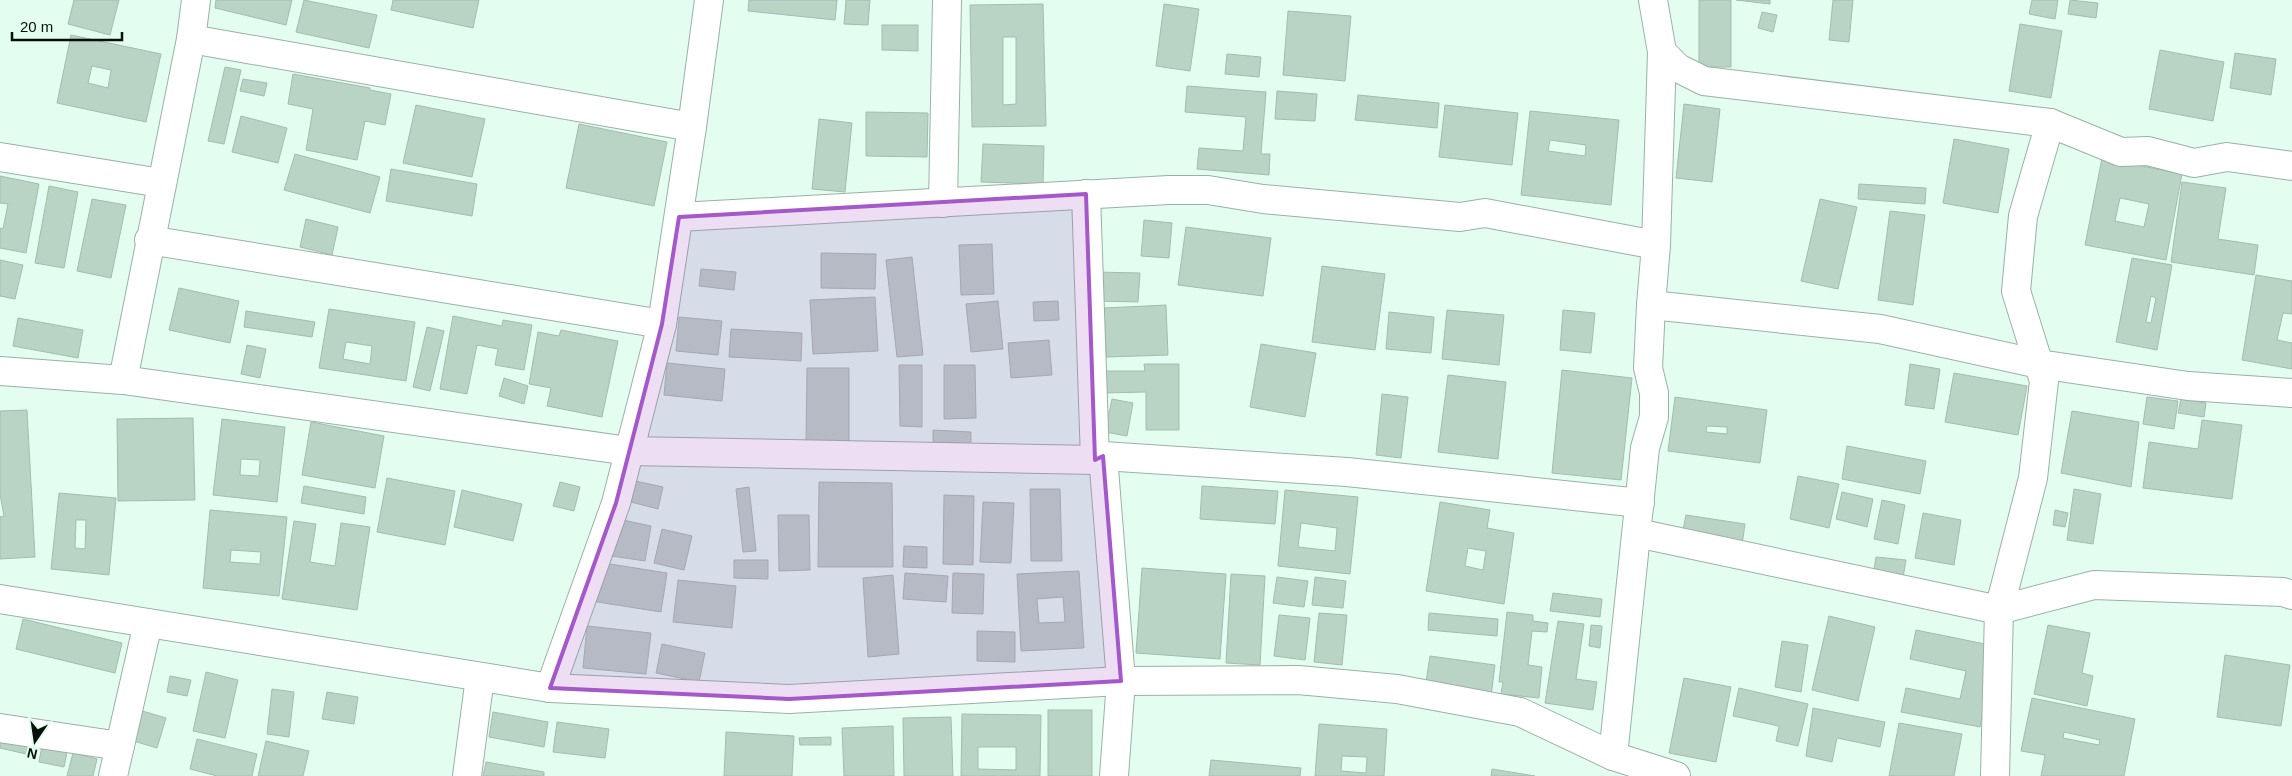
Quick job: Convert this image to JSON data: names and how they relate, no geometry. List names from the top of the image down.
{
  "scale_bar": "20 m",
  "north": "bottom"
}
